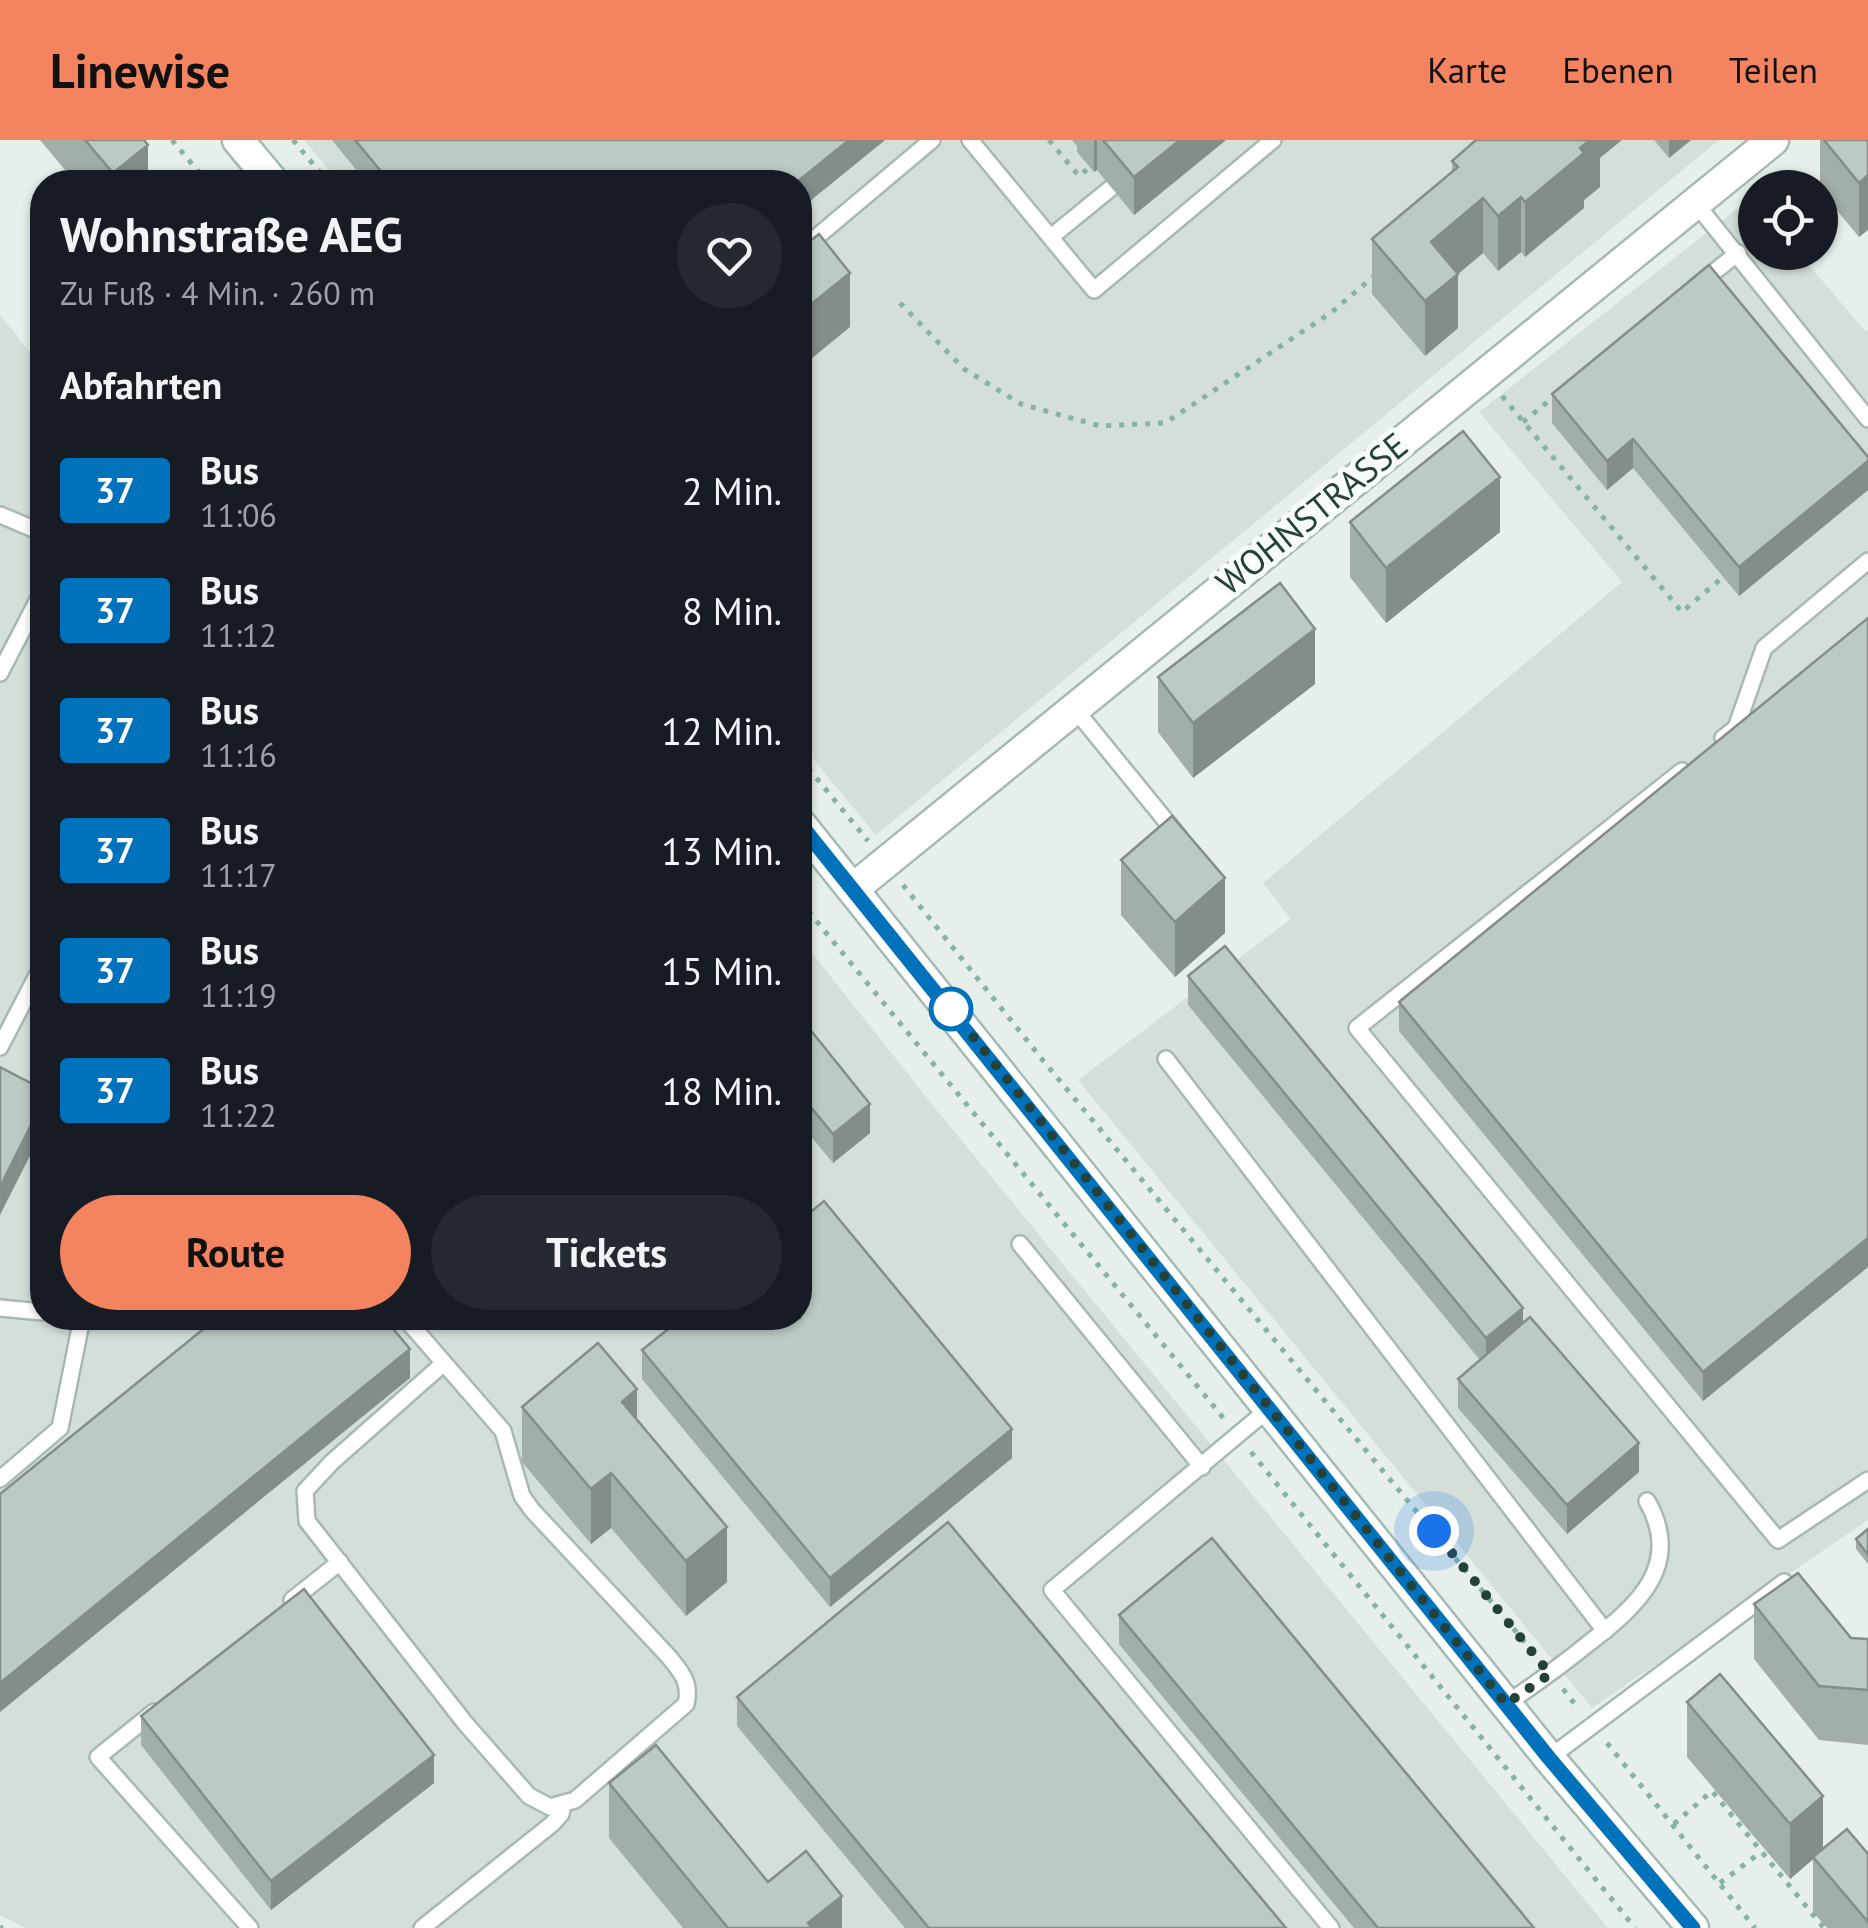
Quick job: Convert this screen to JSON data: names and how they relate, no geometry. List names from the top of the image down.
{
  "streets": {
    "main road": ["WOHNSTRASSE"]
  },
  "lines": ["bus line 37"],
  "page": {
    "header": "Linewise",
    "nav": ["Karte", "Ebenen", "Teilen"],
    "heading": [
      ["Wohnstraße AEG", "Zu Fuß · 4 Min. · 260 m"],
      "Abfahrten"
    ],
    "list": [
      {
        "mark": "37",
        "name": "Bus",
        "note": "11:06",
        "value": "2 Min."
      },
      {
        "mark": "37",
        "name": "Bus",
        "note": "11:12",
        "value": "8 Min."
      },
      {
        "mark": "37",
        "name": "Bus",
        "note": "11:16",
        "value": "12 Min."
      },
      {
        "mark": "37",
        "name": "Bus",
        "note": "11:17",
        "value": "13 Min."
      },
      {
        "mark": "37",
        "name": "Bus",
        "note": "11:19",
        "value": "15 Min."
      },
      {
        "mark": "37",
        "name": "Bus",
        "note": "11:22",
        "value": "18 Min."
      }
    ],
    "buttons": ["Route", "Tickets"]
  }
}
